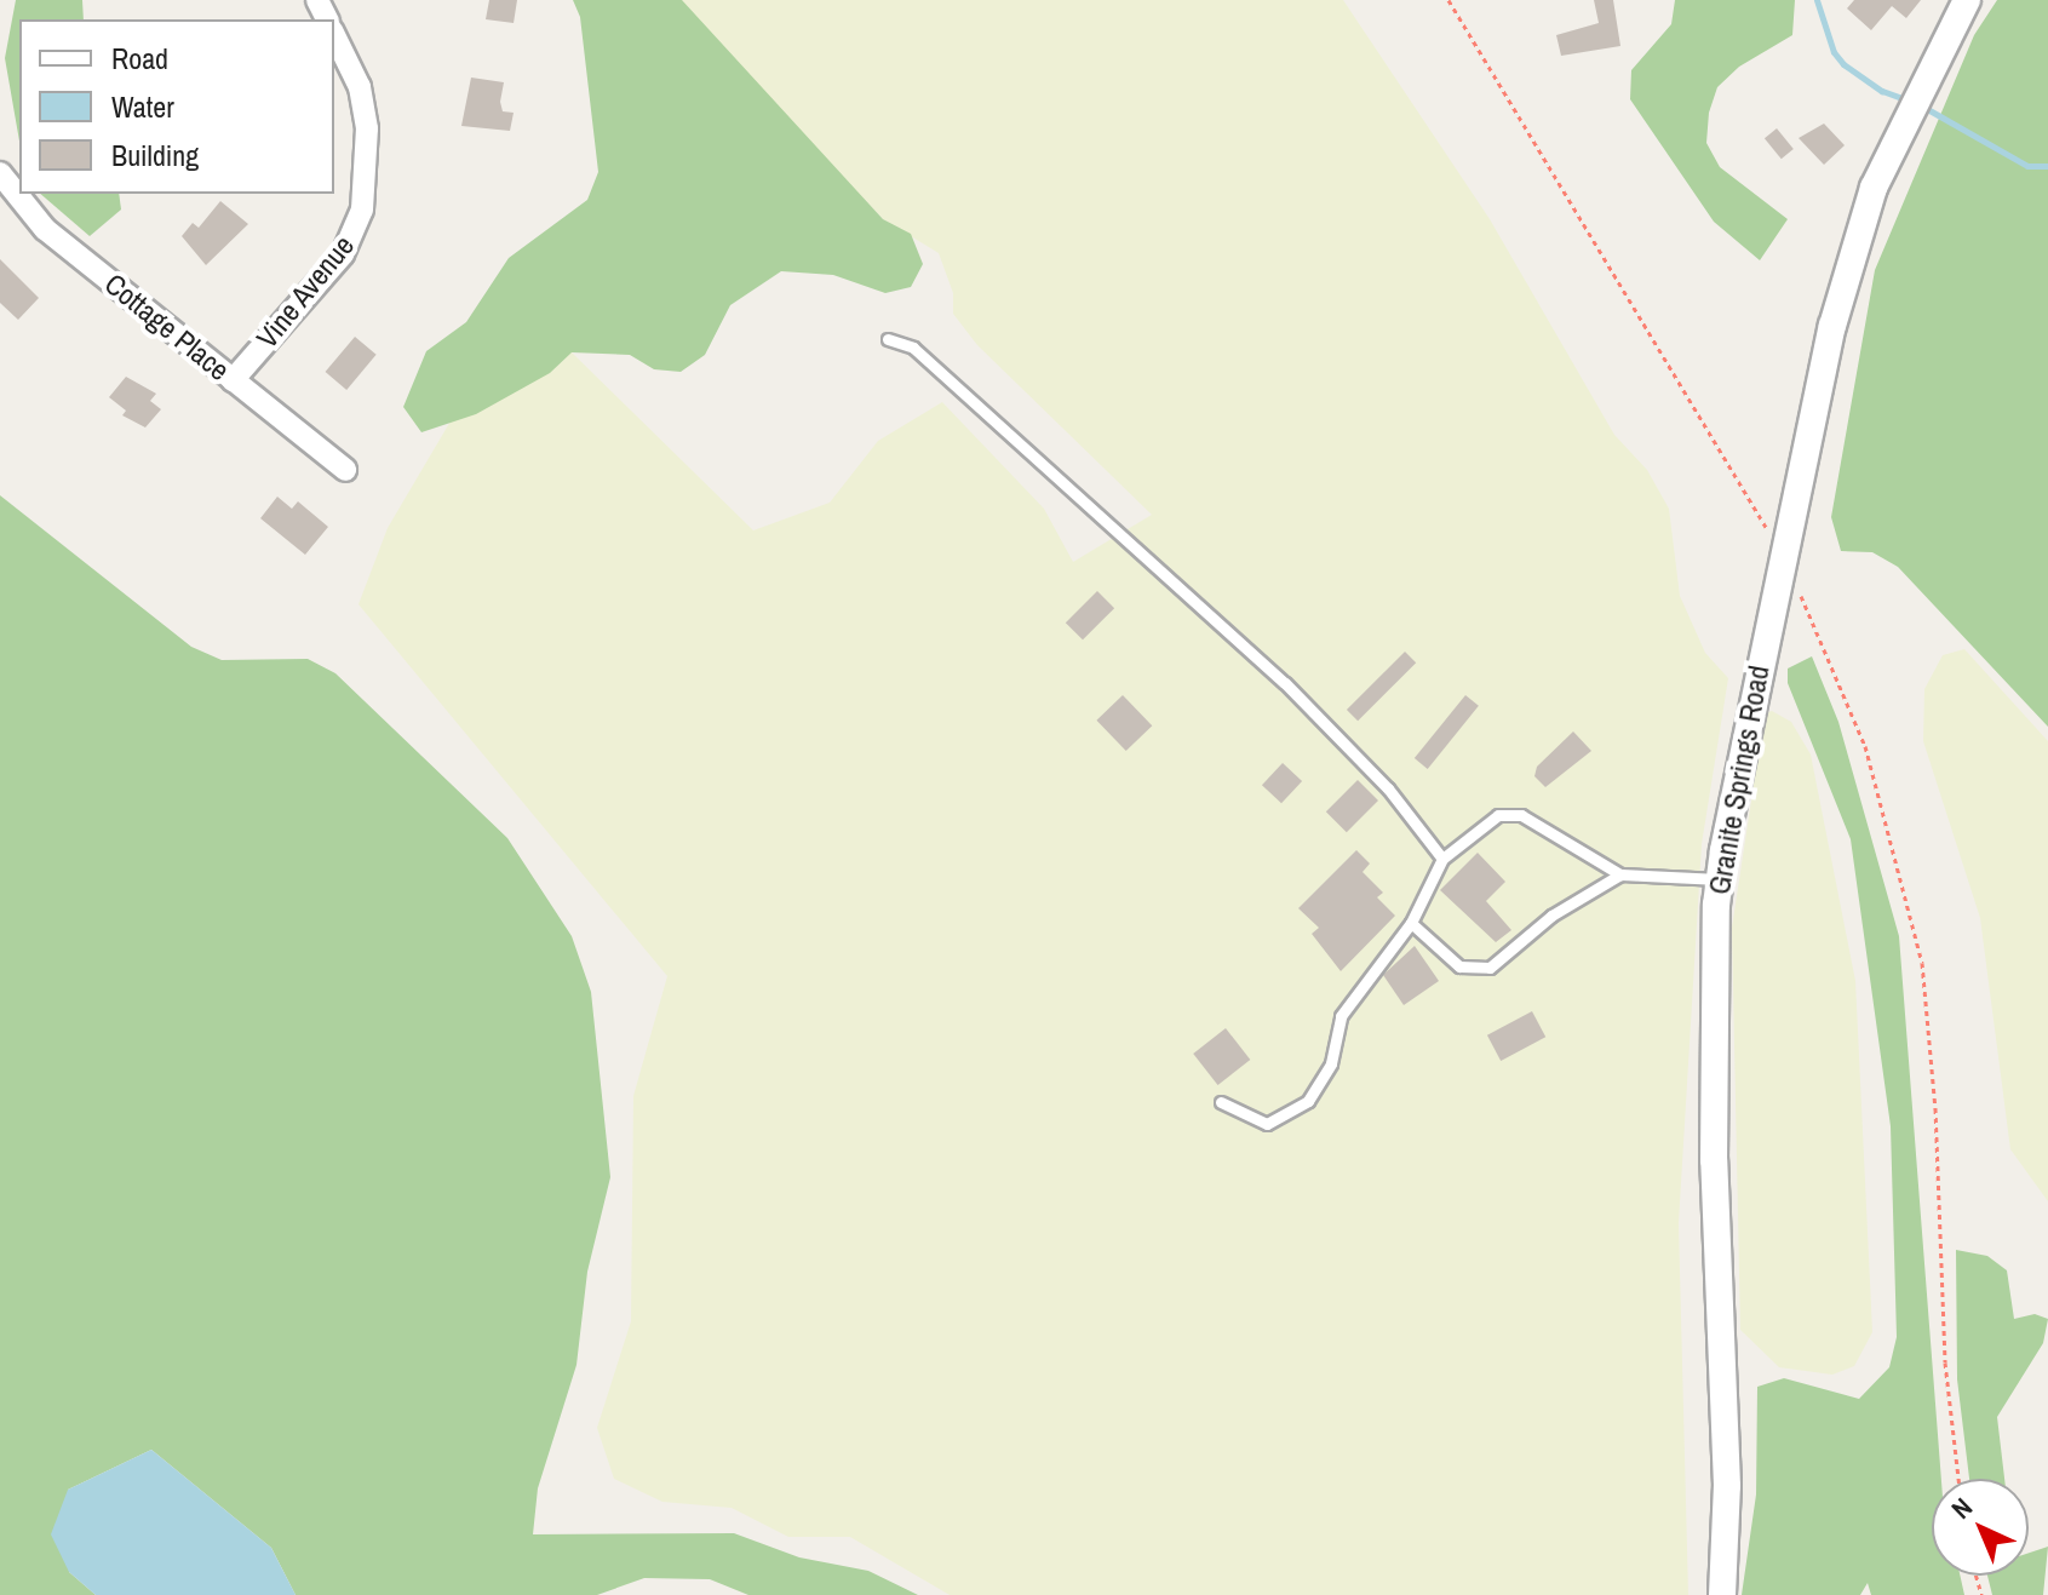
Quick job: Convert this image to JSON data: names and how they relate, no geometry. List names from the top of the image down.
{
  "streets": {
    "street": ["Vine Avenue", "Cottage Place", "Granite Springs Road"]
  },
  "crossings": [
    ["Vine Avenue", "Cottage Place"]
  ],
  "legend": ["Road", "Water", "Building"],
  "north": "top left"
}
